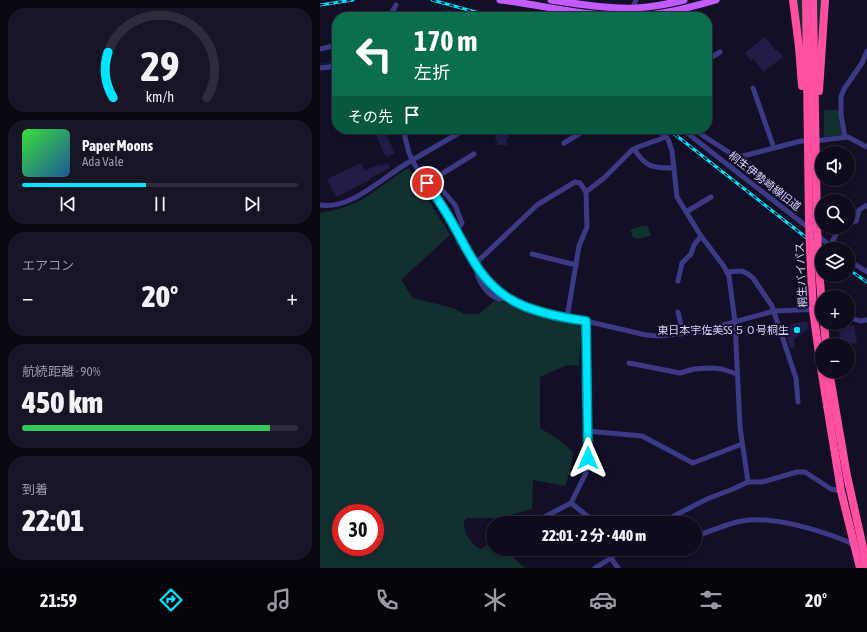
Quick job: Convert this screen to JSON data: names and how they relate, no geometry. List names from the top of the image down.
{
  "streets": {
    "highway": ["桐生バイパス"],
    "street": ["桐生伊勢崎線旧道"]
  },
  "places": ["東日本宇佐美SS ５０号桐生"],
  "page": {
    "turn": ["170 m", "左折"],
    "then": "その先",
    "song": ["Paper Moons", "Ada Vale"],
    "map_buttons": ["+", "−"],
    "tile": [
      "エアコン",
      ["航続距離 · 90%", "450 km"],
      ["到着", "22:01"]
    ],
    "heat": ["−", "20°", "+"],
    "limit": "30",
    "trip": "22:01 · 2 分 · 440 m",
    "tabs": ["21:59", "20°"],
    "gauge": ["29", "km/h"]
  }
}
